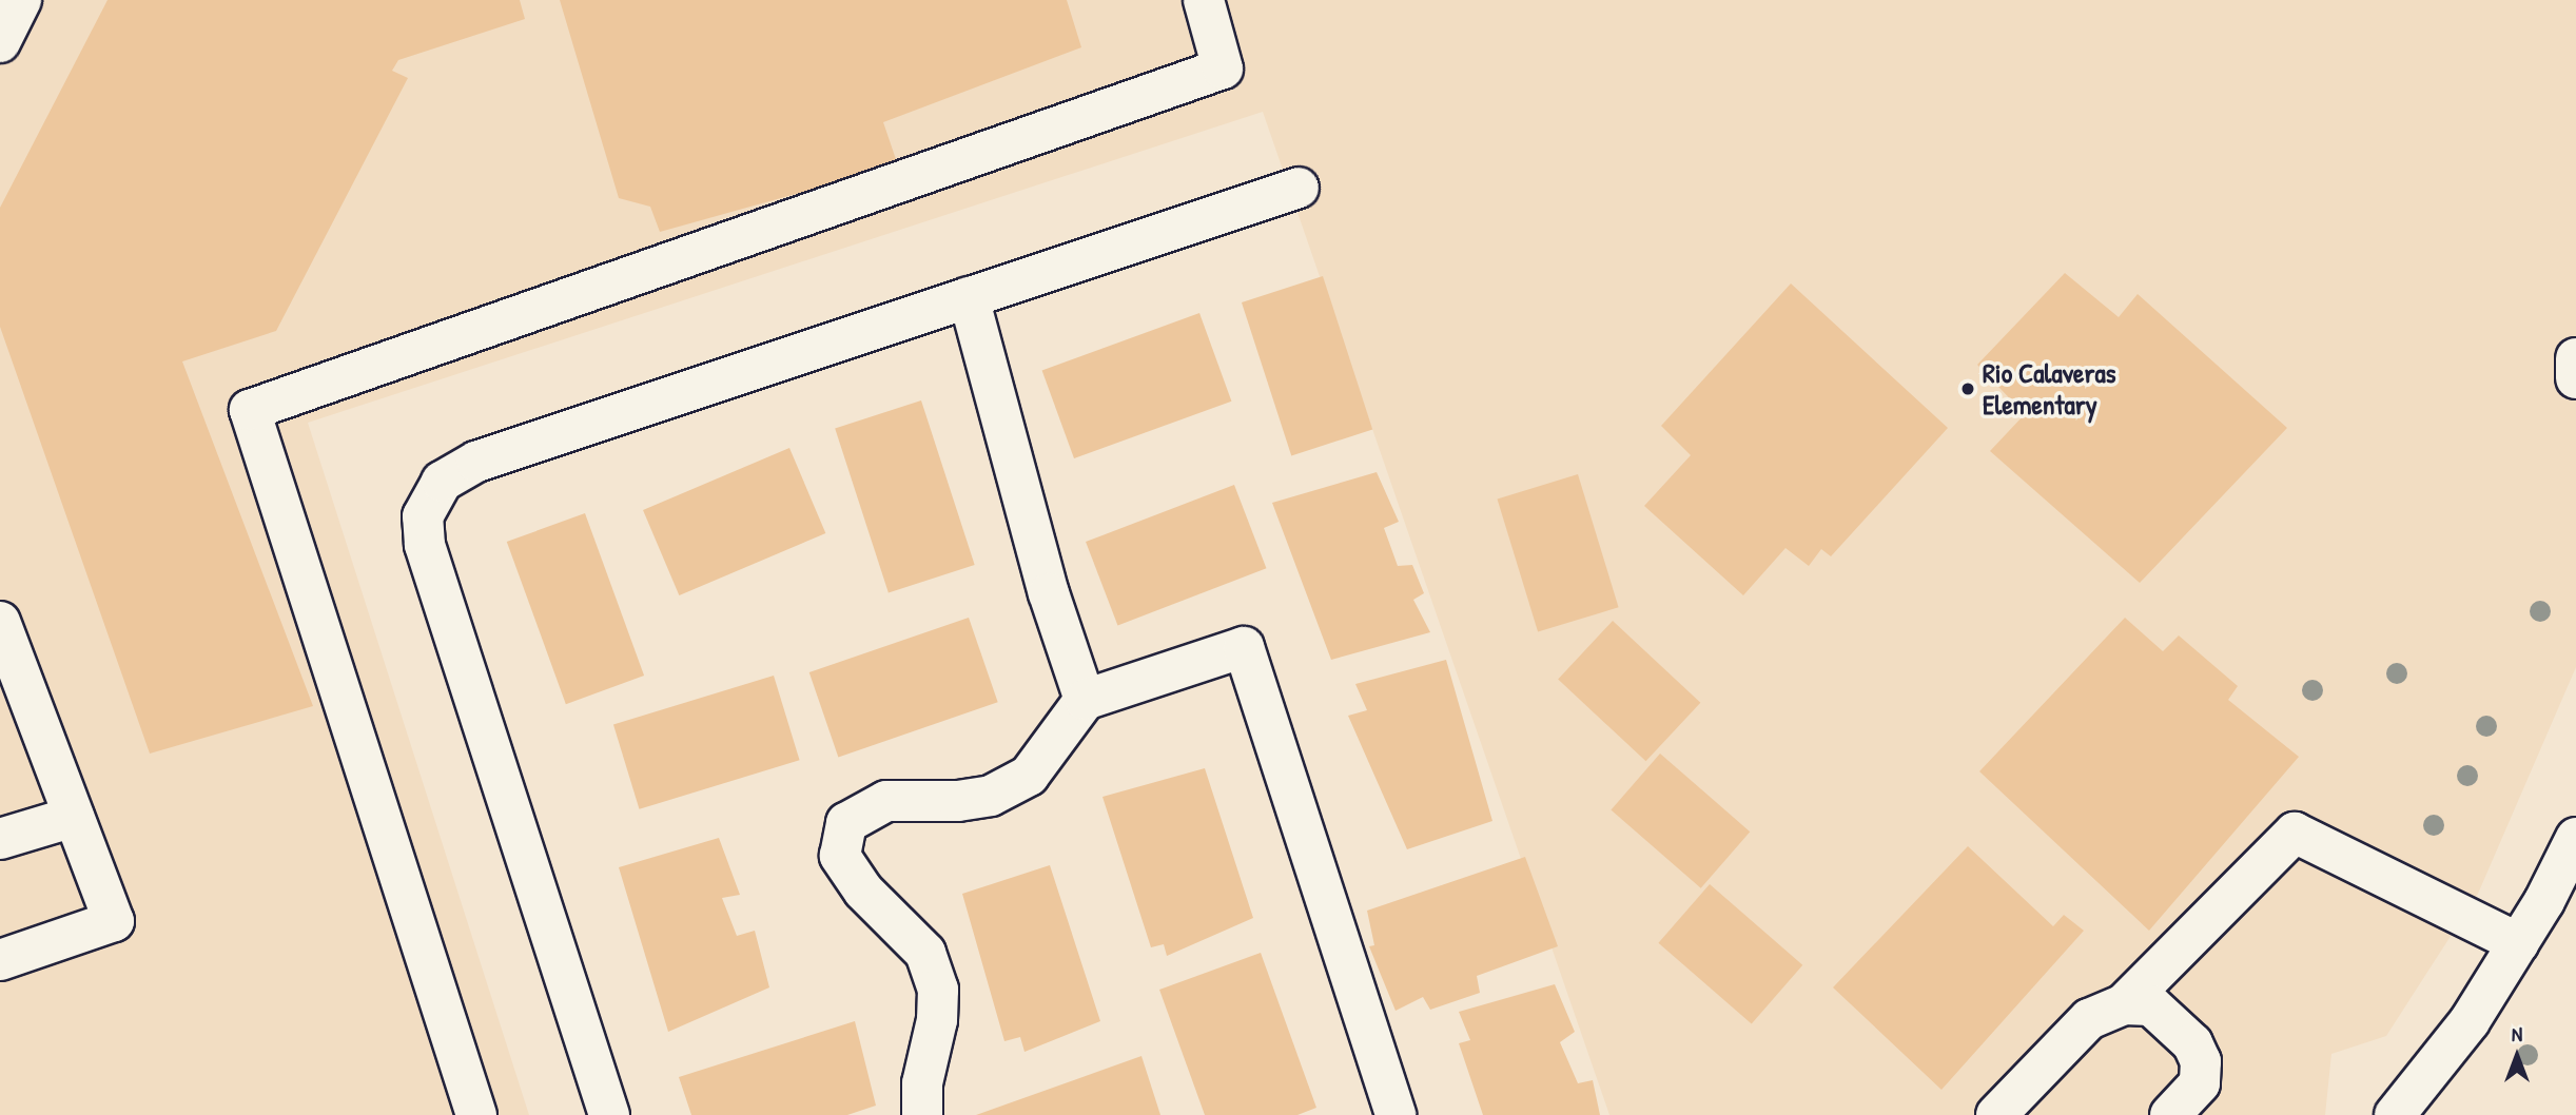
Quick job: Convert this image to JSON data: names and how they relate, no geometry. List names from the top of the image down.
{
  "places": ["Rio Calaveras Elementary"],
  "north": "top"
}
